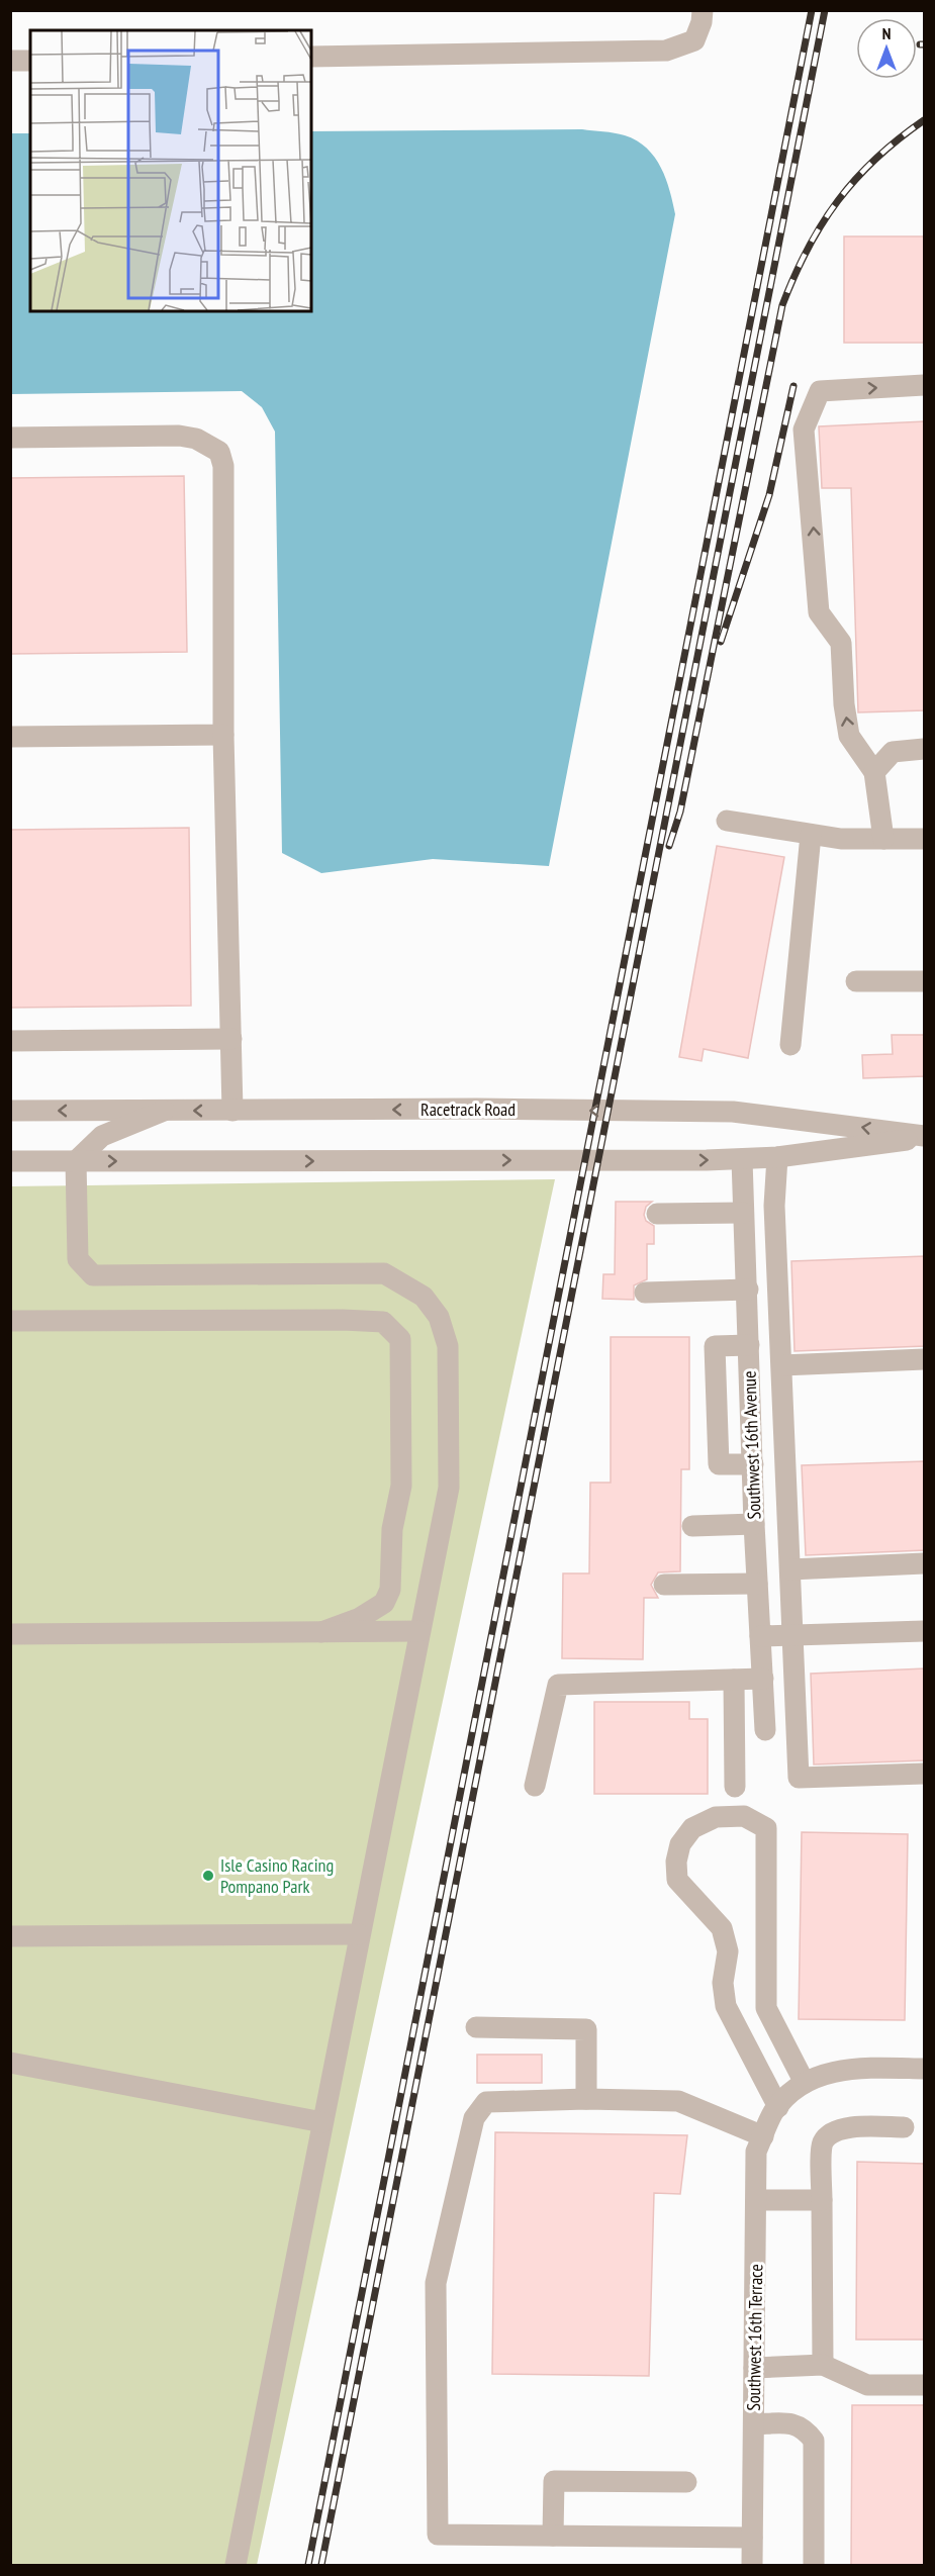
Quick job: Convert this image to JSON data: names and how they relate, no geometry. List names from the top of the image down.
{
  "streets": {
    "street": ["Racetrack Road", "Southwest 16th Avenue", "Southwest 16th Terrace"]
  },
  "crossings": [
    ["Racetrack Road", "Southwest 16th Avenue"]
  ],
  "places": ["Isle Casino Racing Pompano Park"],
  "north": "top"
}
